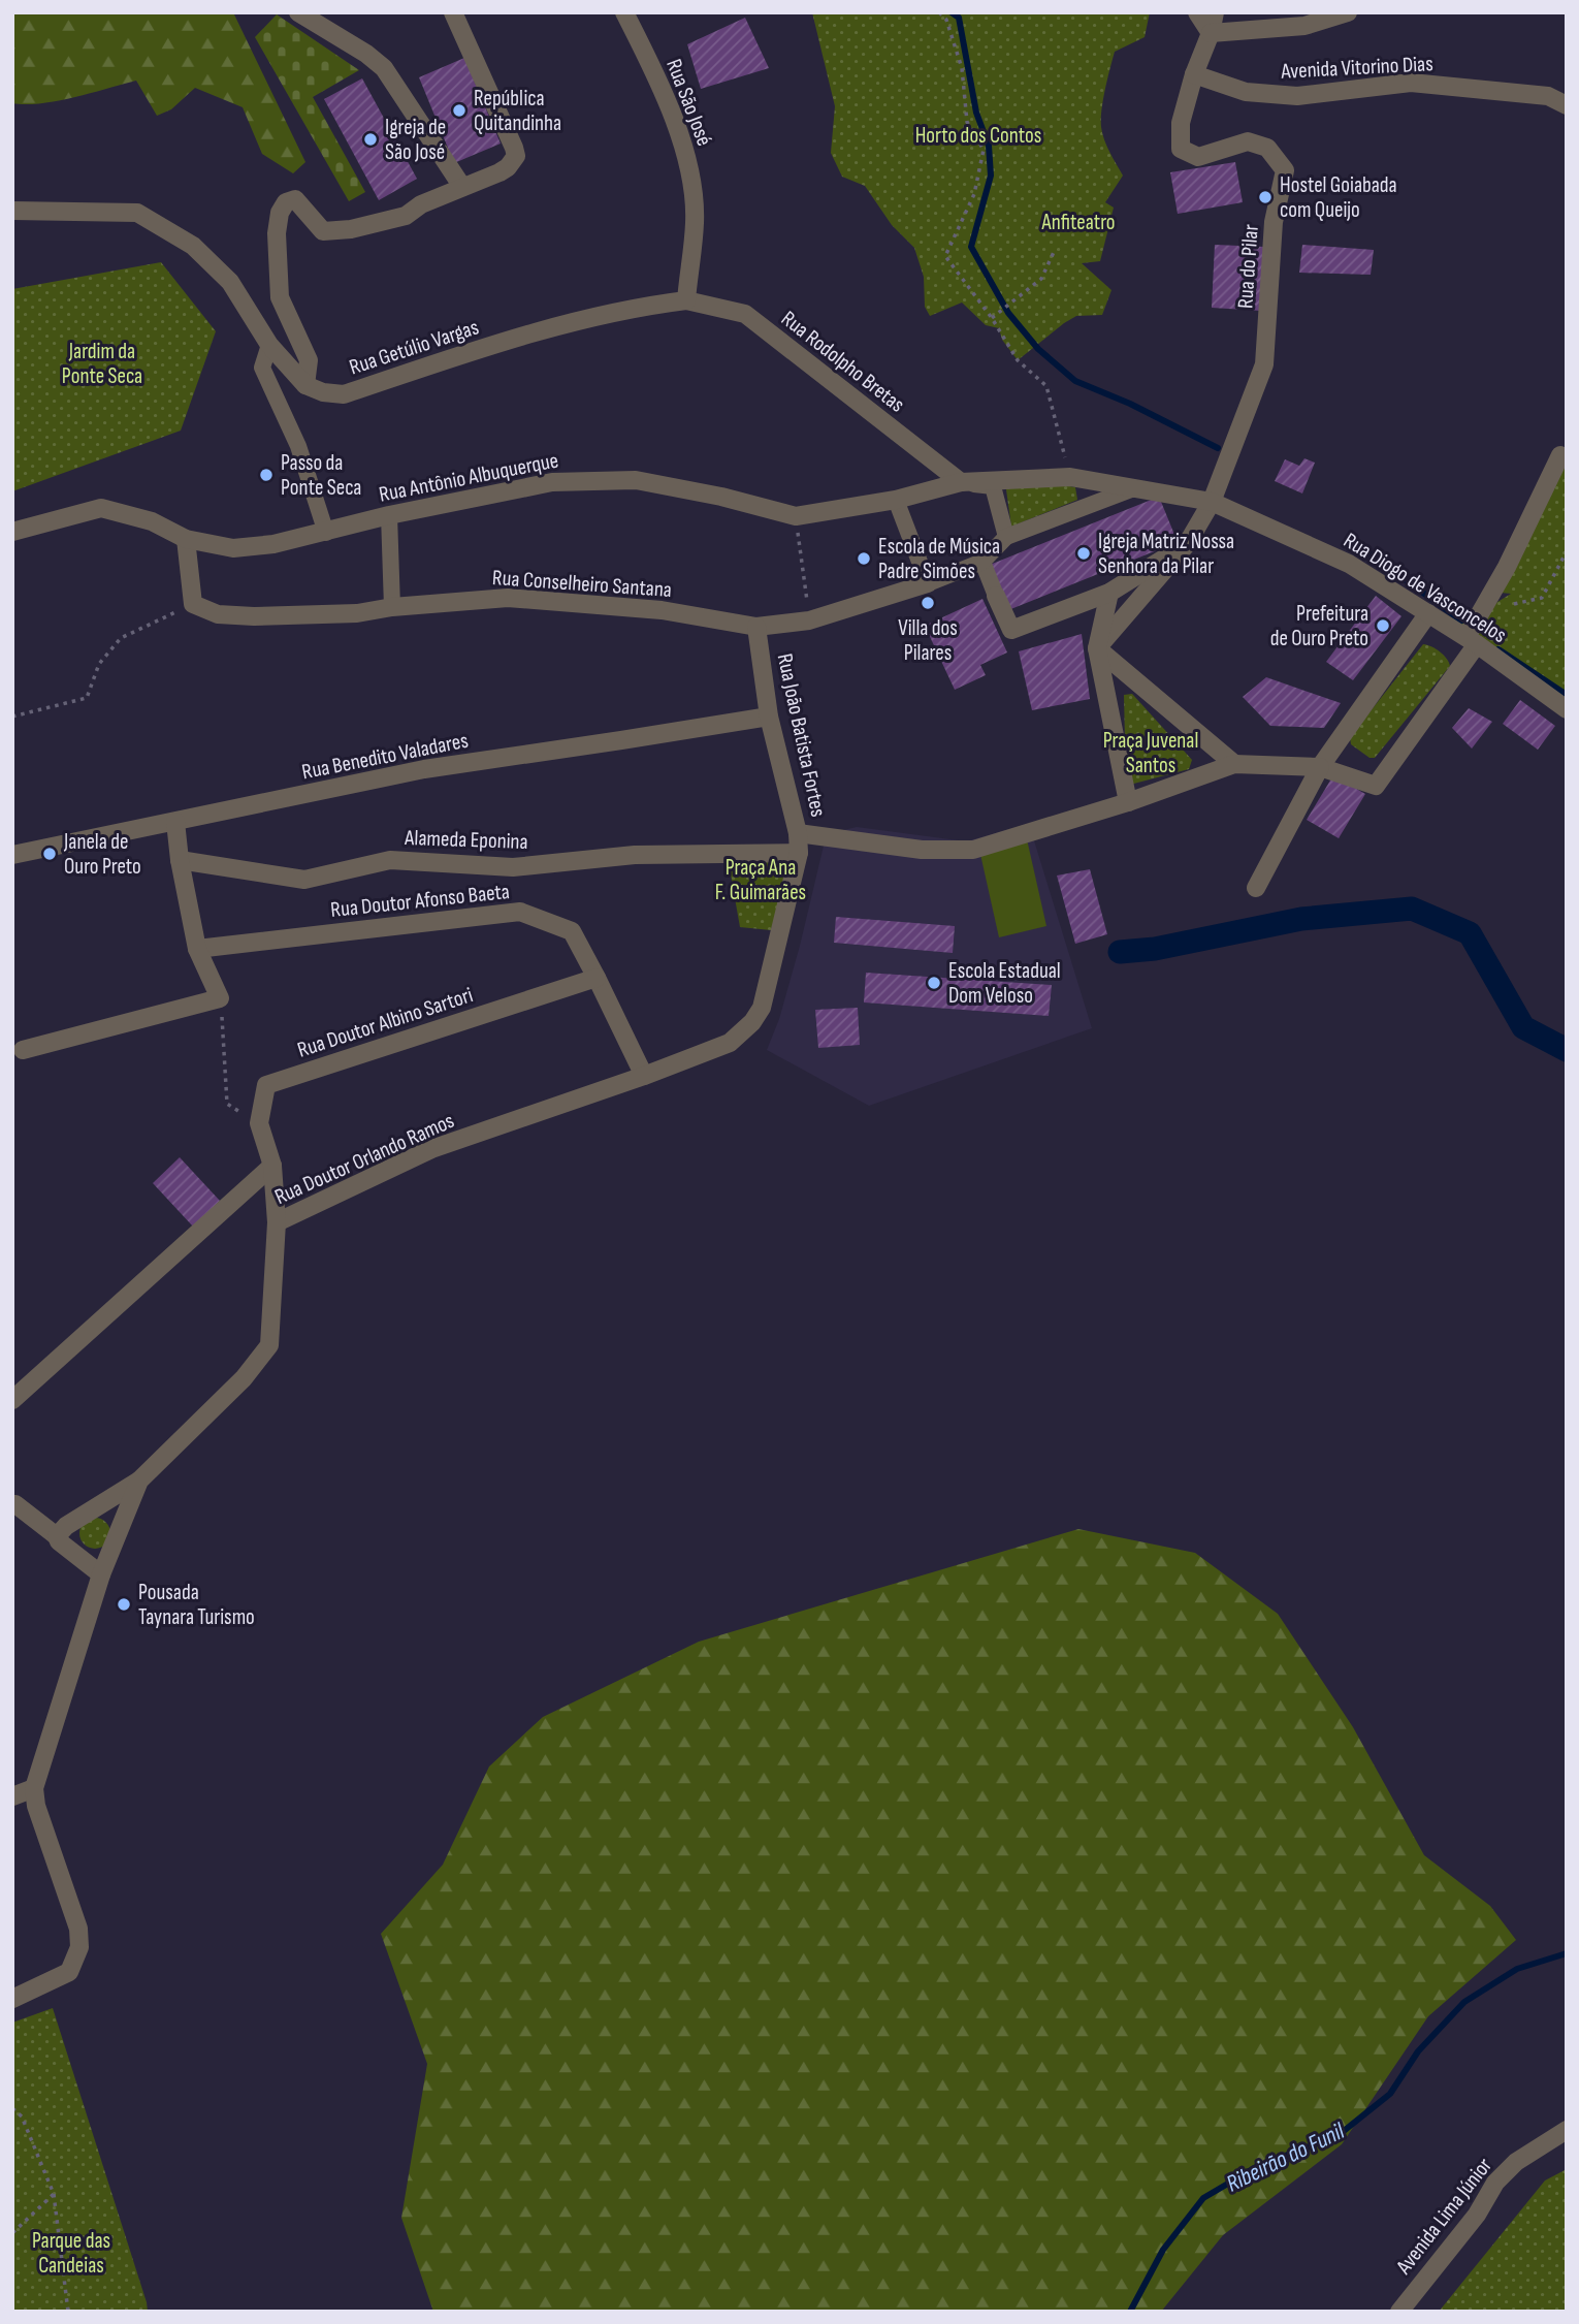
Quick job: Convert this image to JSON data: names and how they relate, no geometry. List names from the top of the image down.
{
  "streets": {
    "street": [
      "Avenida Vitorino Dias",
      "Rua São José",
      "Rua do Pilar",
      "Rua Getúlio Vargas",
      "Rua Rodolpho Bretas",
      "Rua Antônio Albuquerque",
      "Rua Conselheiro Santana",
      "Rua Diogo de Vasconcelos",
      "Rua João Batista Fortes",
      "Rua Benedito Valadares",
      "Alameda Eponina",
      "Rua Doutor Afonso Baeta",
      "Rua Doutor Albino Sartori",
      "Rua Doutor Orlando Ramos",
      "Avenida Lima Júnior"
    ]
  },
  "crossings": [
    ["Avenida Vitorino Dias", "Rua do Pilar"],
    ["Rua São José", "Rua Getúlio Vargas"],
    ["Rua São José", "Rua Rodolpho Bretas"],
    ["Rua do Pilar", "Rua Diogo de Vasconcelos"],
    ["Rua Getúlio Vargas", "Rua Rodolpho Bretas"],
    ["Rua Rodolpho Bretas", "Rua Antônio Albuquerque"],
    ["Rua Antônio Albuquerque", "Rua Diogo de Vasconcelos"],
    ["Rua Conselheiro Santana", "Rua João Batista Fortes"],
    ["Rua João Batista Fortes", "Rua Benedito Valadares"],
    ["Rua João Batista Fortes", "Alameda Eponina"],
    ["Rua João Batista Fortes", "Rua Doutor Orlando Ramos"],
    ["Alameda Eponina", "Rua Doutor Orlando Ramos"],
    ["Rua Doutor Afonso Baeta", "Rua Doutor Albino Sartori"],
    ["Rua Doutor Afonso Baeta", "Rua Doutor Orlando Ramos"],
    ["Rua Doutor Albino Sartori", "Rua Doutor Orlando Ramos"]
  ],
  "water": ["Ribeirão do Funil"],
  "parks": [
    "Horto dos Contos",
    "Anfiteatro",
    "Jardim da Ponte Seca",
    "Praça Juvenal Santos",
    "Praça Ana F. Guimarães",
    "Parque das Candeias"
  ],
  "places": [
    "República Quitandinha",
    "Igreja de São José",
    "Hostel Goiabada com Queijo",
    "Passo da Ponte Seca",
    "Igreja Matriz Nossa Senhora da Pilar",
    "Escola de Música Padre Simões",
    "Villa dos Pilares",
    "Prefeitura de Ouro Preto",
    "Janela de Ouro Preto",
    "Escola Estadual Dom Veloso",
    "Pousada Taynara Turismo"
  ]
}
